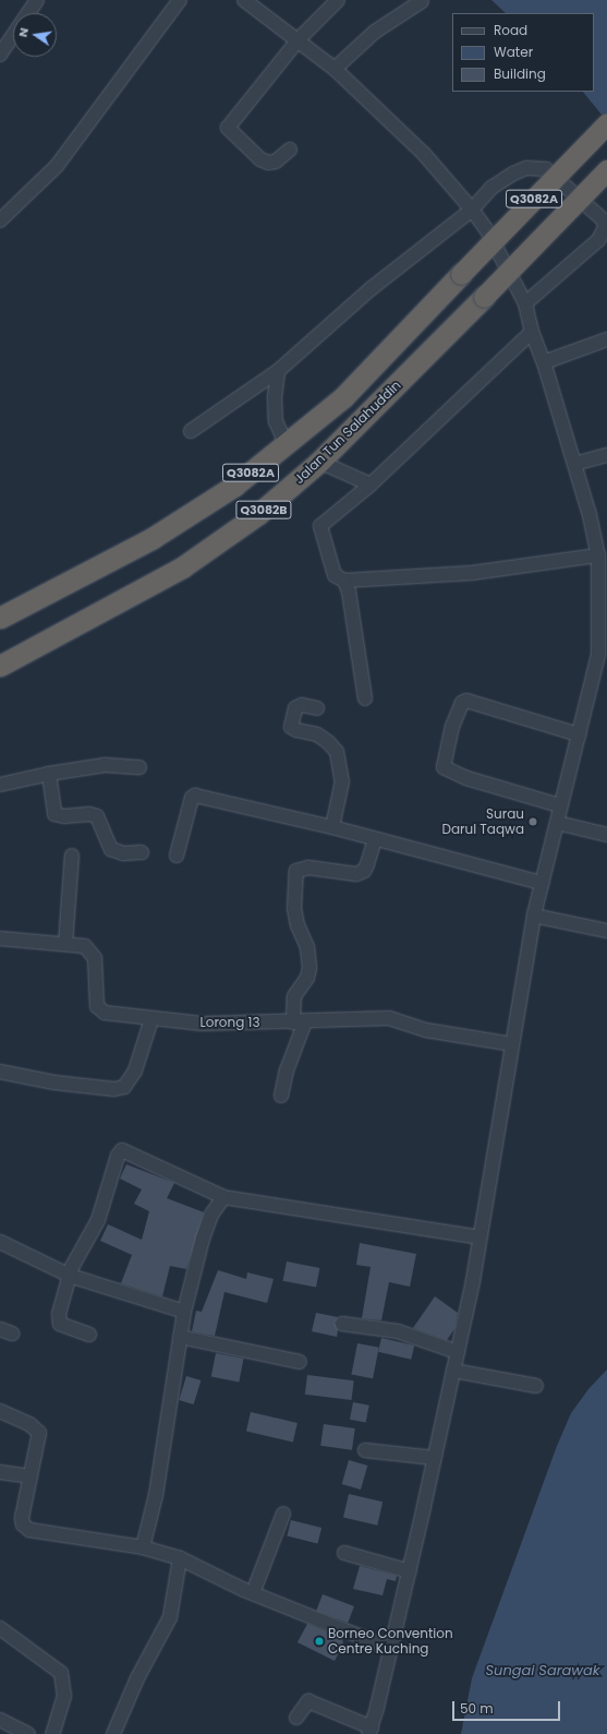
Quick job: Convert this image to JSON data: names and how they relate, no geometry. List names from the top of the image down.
{
  "streets": {
    "highway": ["Q3082A", "Jalan Tun Salahuddin", "Q3082B"],
    "street": ["Lorong 13"]
  },
  "water": ["Sungai Sarawak"],
  "places": ["Surau Darul Taqwa", "Borneo Convention Centre Kuching"],
  "legend": ["Road", "Water", "Building"],
  "scale_bar": "50 m",
  "north": "left"
}
